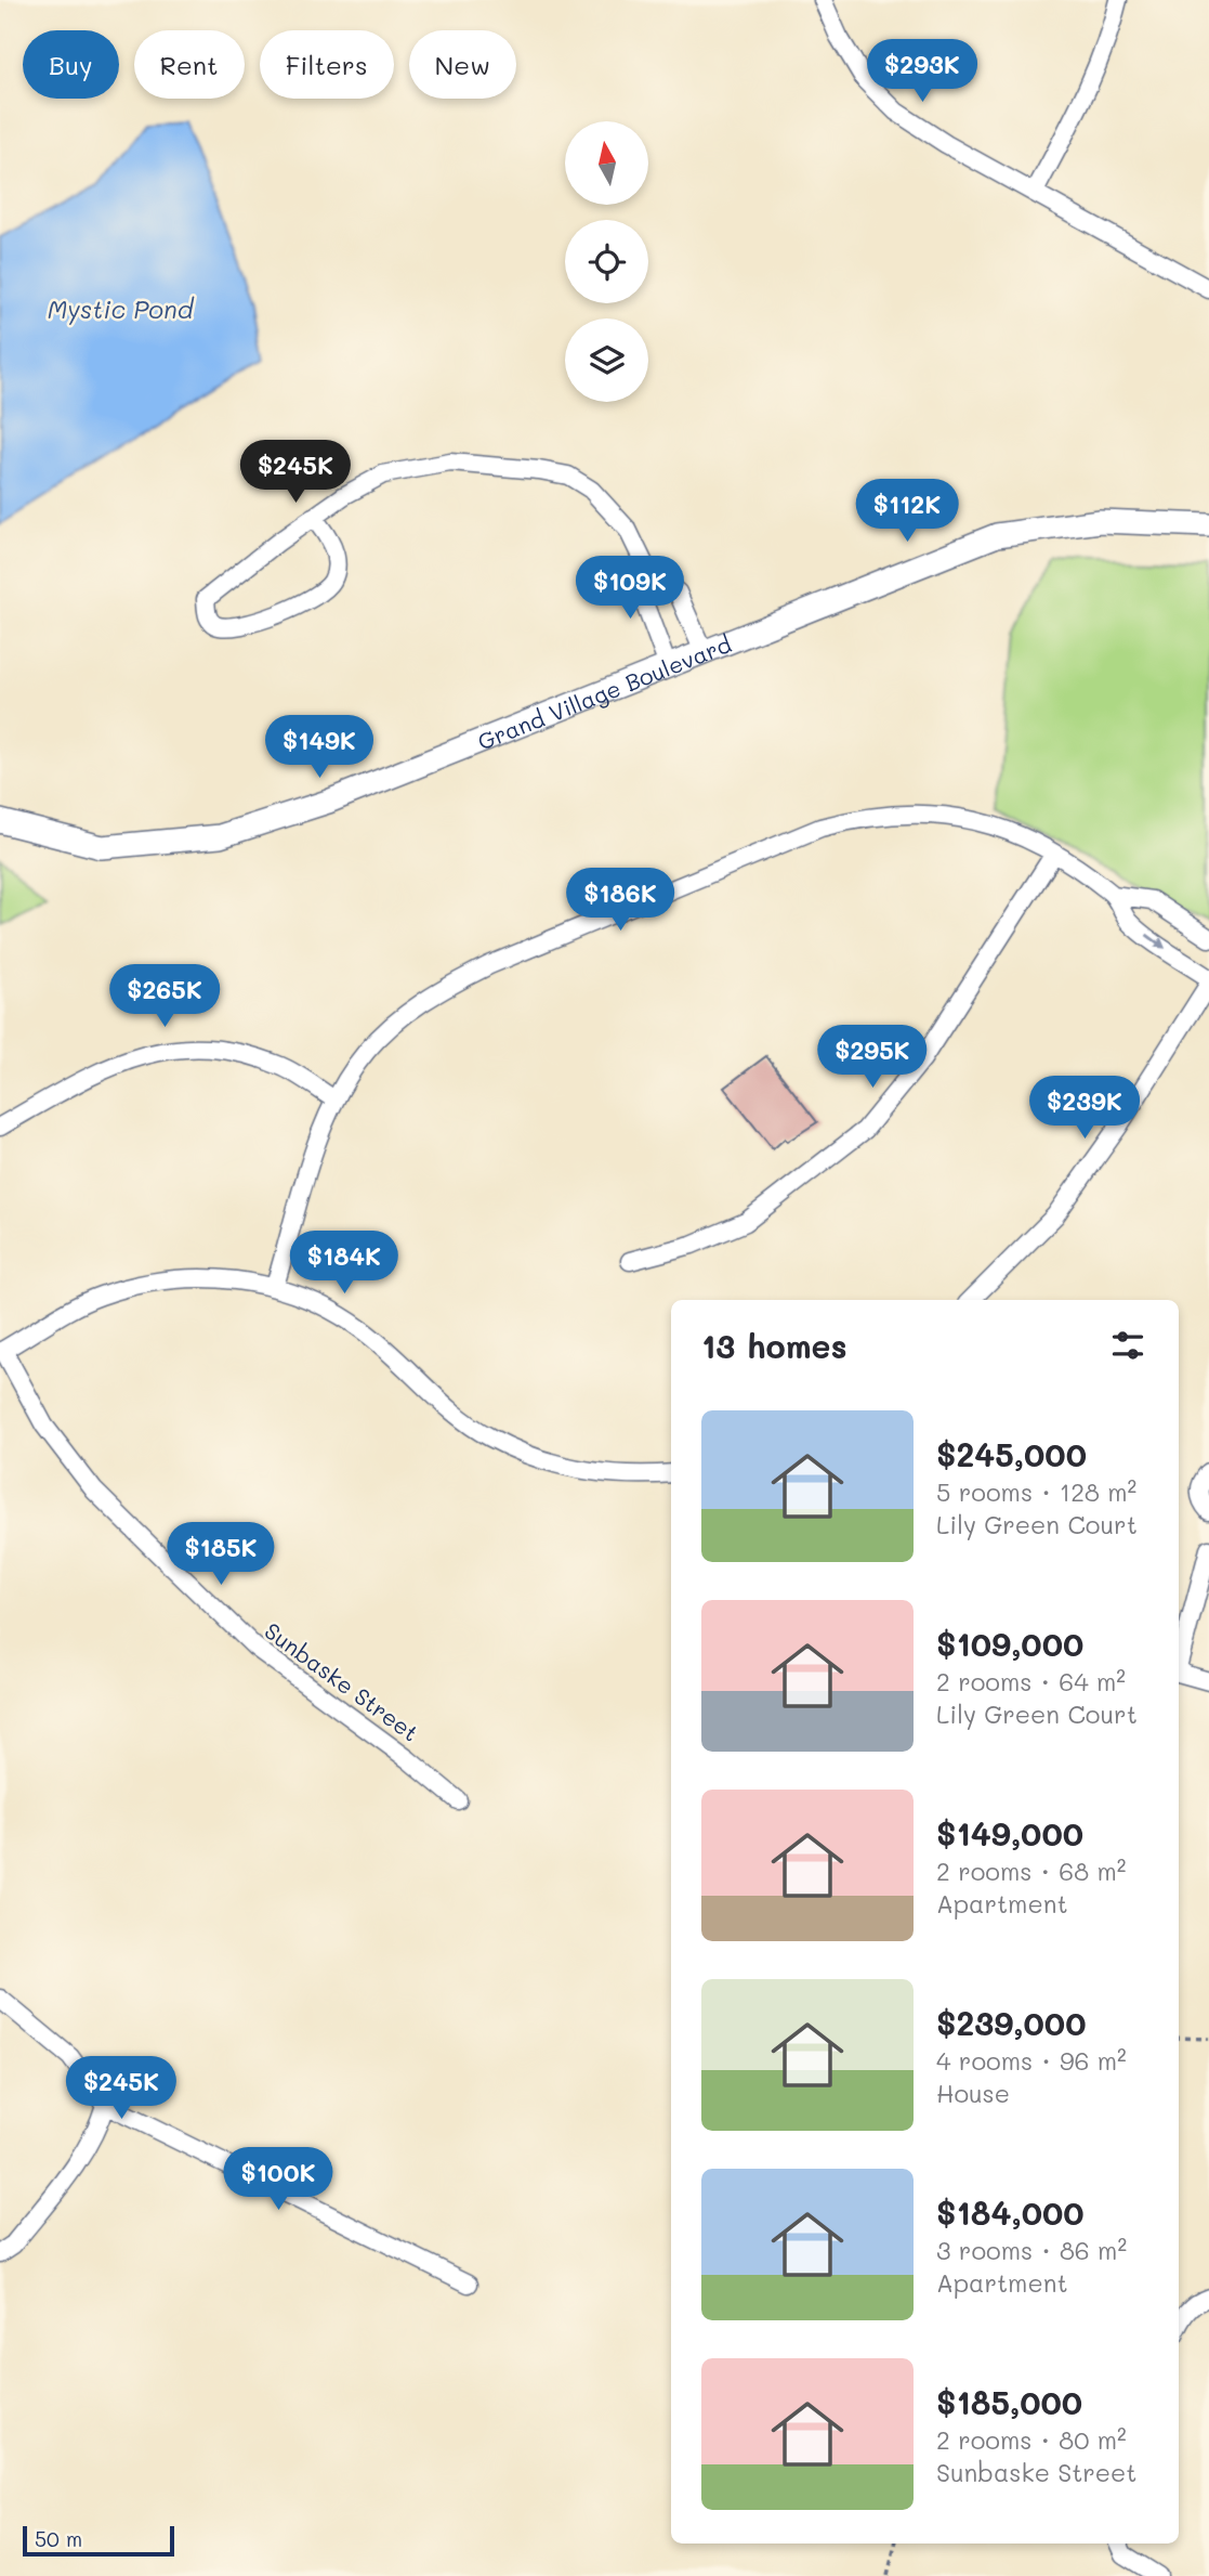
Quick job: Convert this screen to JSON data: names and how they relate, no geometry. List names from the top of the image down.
{
  "streets": {
    "street": ["Grand Village Boulevard", "Sunbaske Street"]
  },
  "water": ["Mystic Pond"],
  "scale_bar": "50 m",
  "north": "top",
  "page": {
    "chip": [
      "Buy",
      "Rent",
      "Filters",
      "New"
    ],
    "price": [
      "$293K",
      "$245K",
      "$112K",
      "$109K",
      "$149K",
      "$186K",
      "$265K",
      "$295K",
      "$239K",
      "$184K",
      "$185K",
      "$245K",
      "$100K"
    ],
    "heading": "13 homes",
    "list": [
      {
        "name": "$245,000",
        "note": "5 rooms · 128 m² · Lily Green Court"
      },
      {
        "name": "$109,000",
        "note": "2 rooms · 64 m² · Lily Green Court"
      },
      {
        "name": "$149,000",
        "note": "2 rooms · 68 m² · Apartment"
      },
      {
        "name": "$239,000",
        "note": "4 rooms · 96 m² · House"
      },
      {
        "name": "$184,000",
        "note": "3 rooms · 86 m² · Apartment"
      },
      {
        "name": "$185,000",
        "note": "2 rooms · 80 m² · Sunbaske Street"
      }
    ],
    "scale": "50 m"
  }
}
